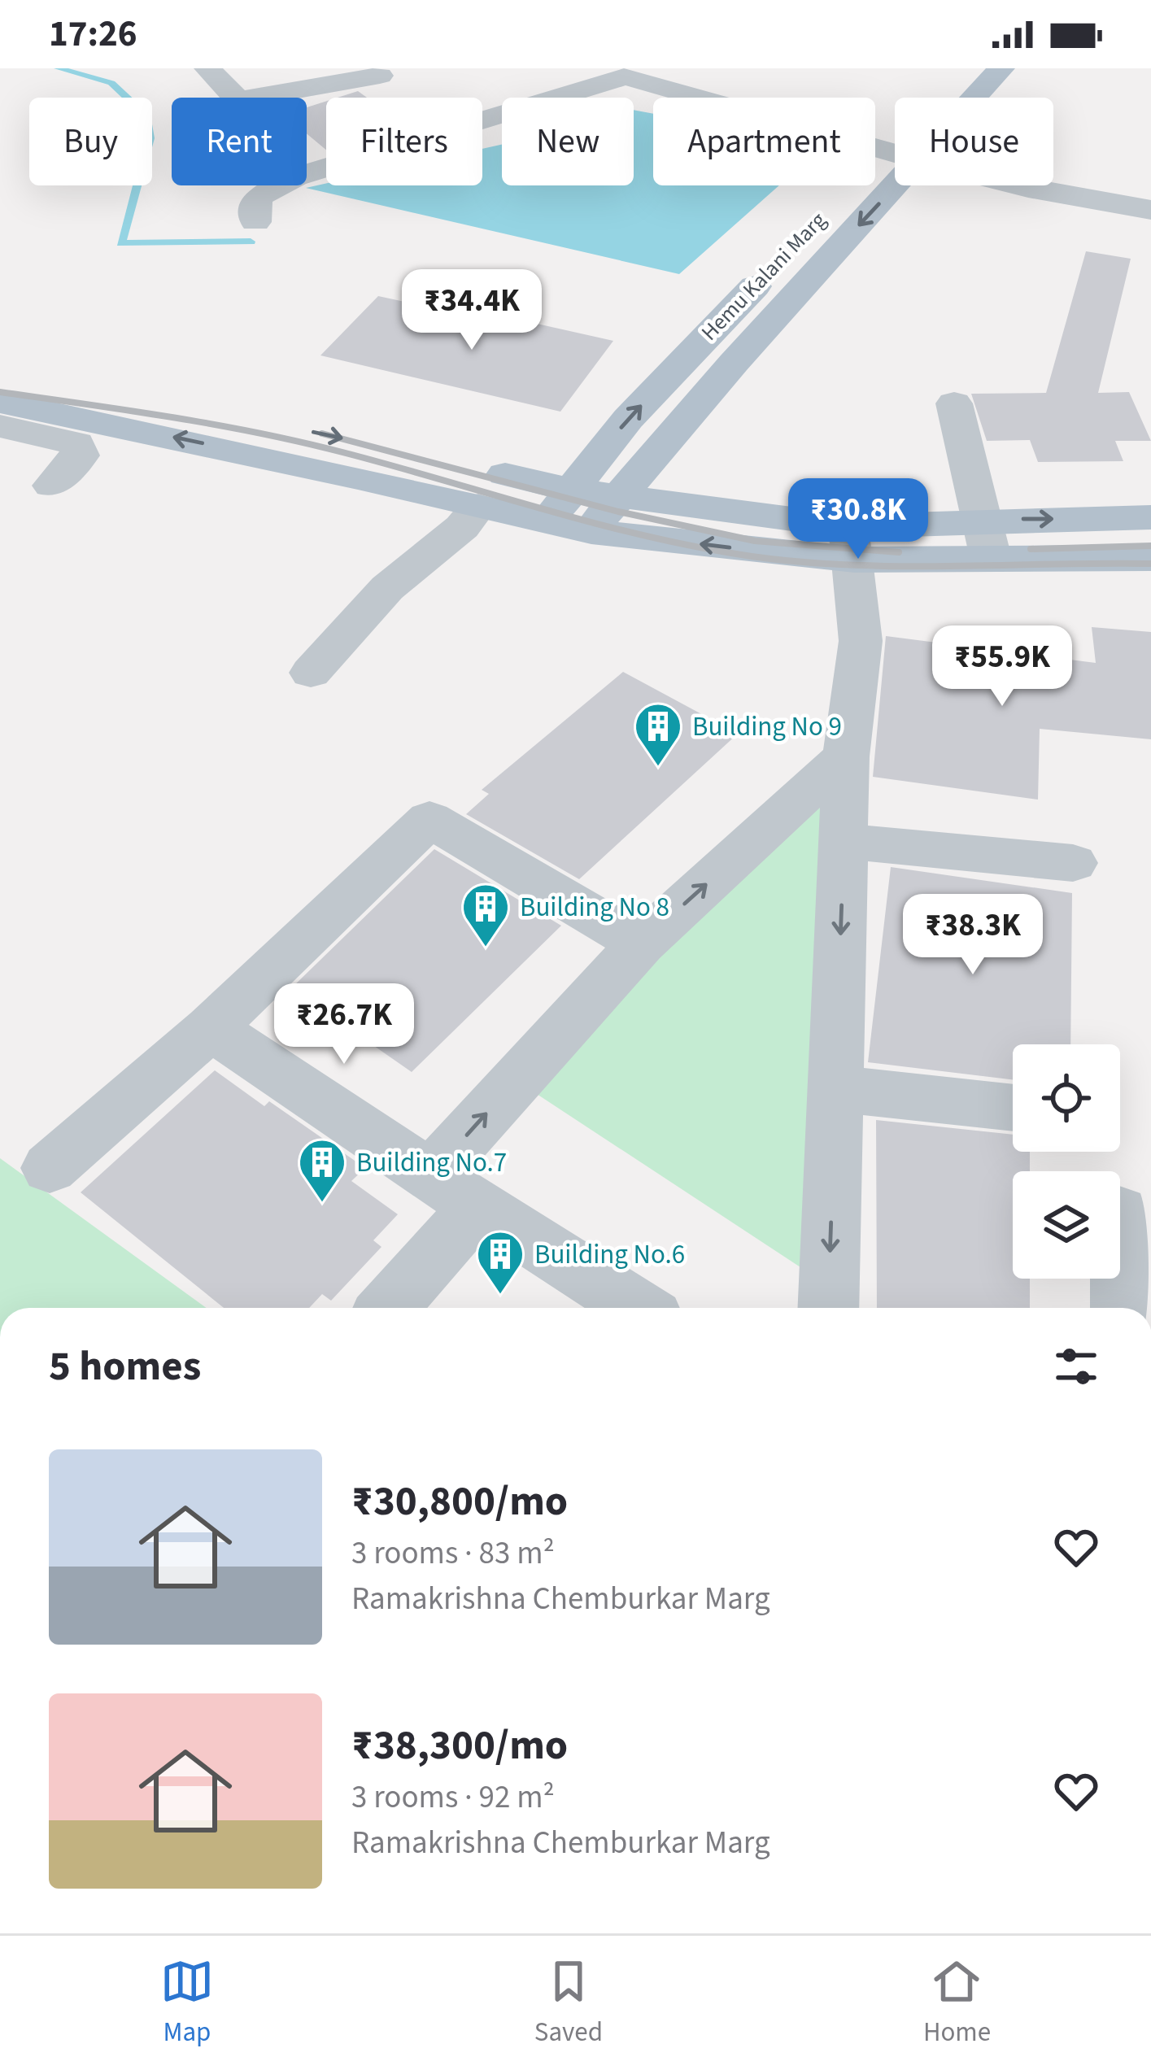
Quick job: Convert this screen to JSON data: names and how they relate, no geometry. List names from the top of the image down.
{
  "streets": {
    "main road": ["Hemu Kalani Marg"]
  },
  "places": {
    "building": [
      "Building No 9",
      "Building No 8",
      "Building No.7",
      "Building No.6"
    ]
  },
  "page": {
    "status": "17:26",
    "chip": [
      "Buy",
      "Rent",
      "Filters",
      "New",
      "Apartment",
      "House"
    ],
    "price": [
      "₹34.4K",
      "₹30.8K",
      "₹55.9K",
      "₹38.3K",
      "₹26.7K"
    ],
    "heading": "5 homes",
    "list": [
      {
        "name": "₹30,800/mo",
        "note": "3 rooms · 83 m² · Ramakrishna Chemburkar Marg"
      },
      {
        "name": "₹38,300/mo",
        "note": "3 rooms · 92 m² · Ramakrishna Chemburkar Marg"
      }
    ],
    "tabs": ["Map", "Saved", "Home"]
  }
}
